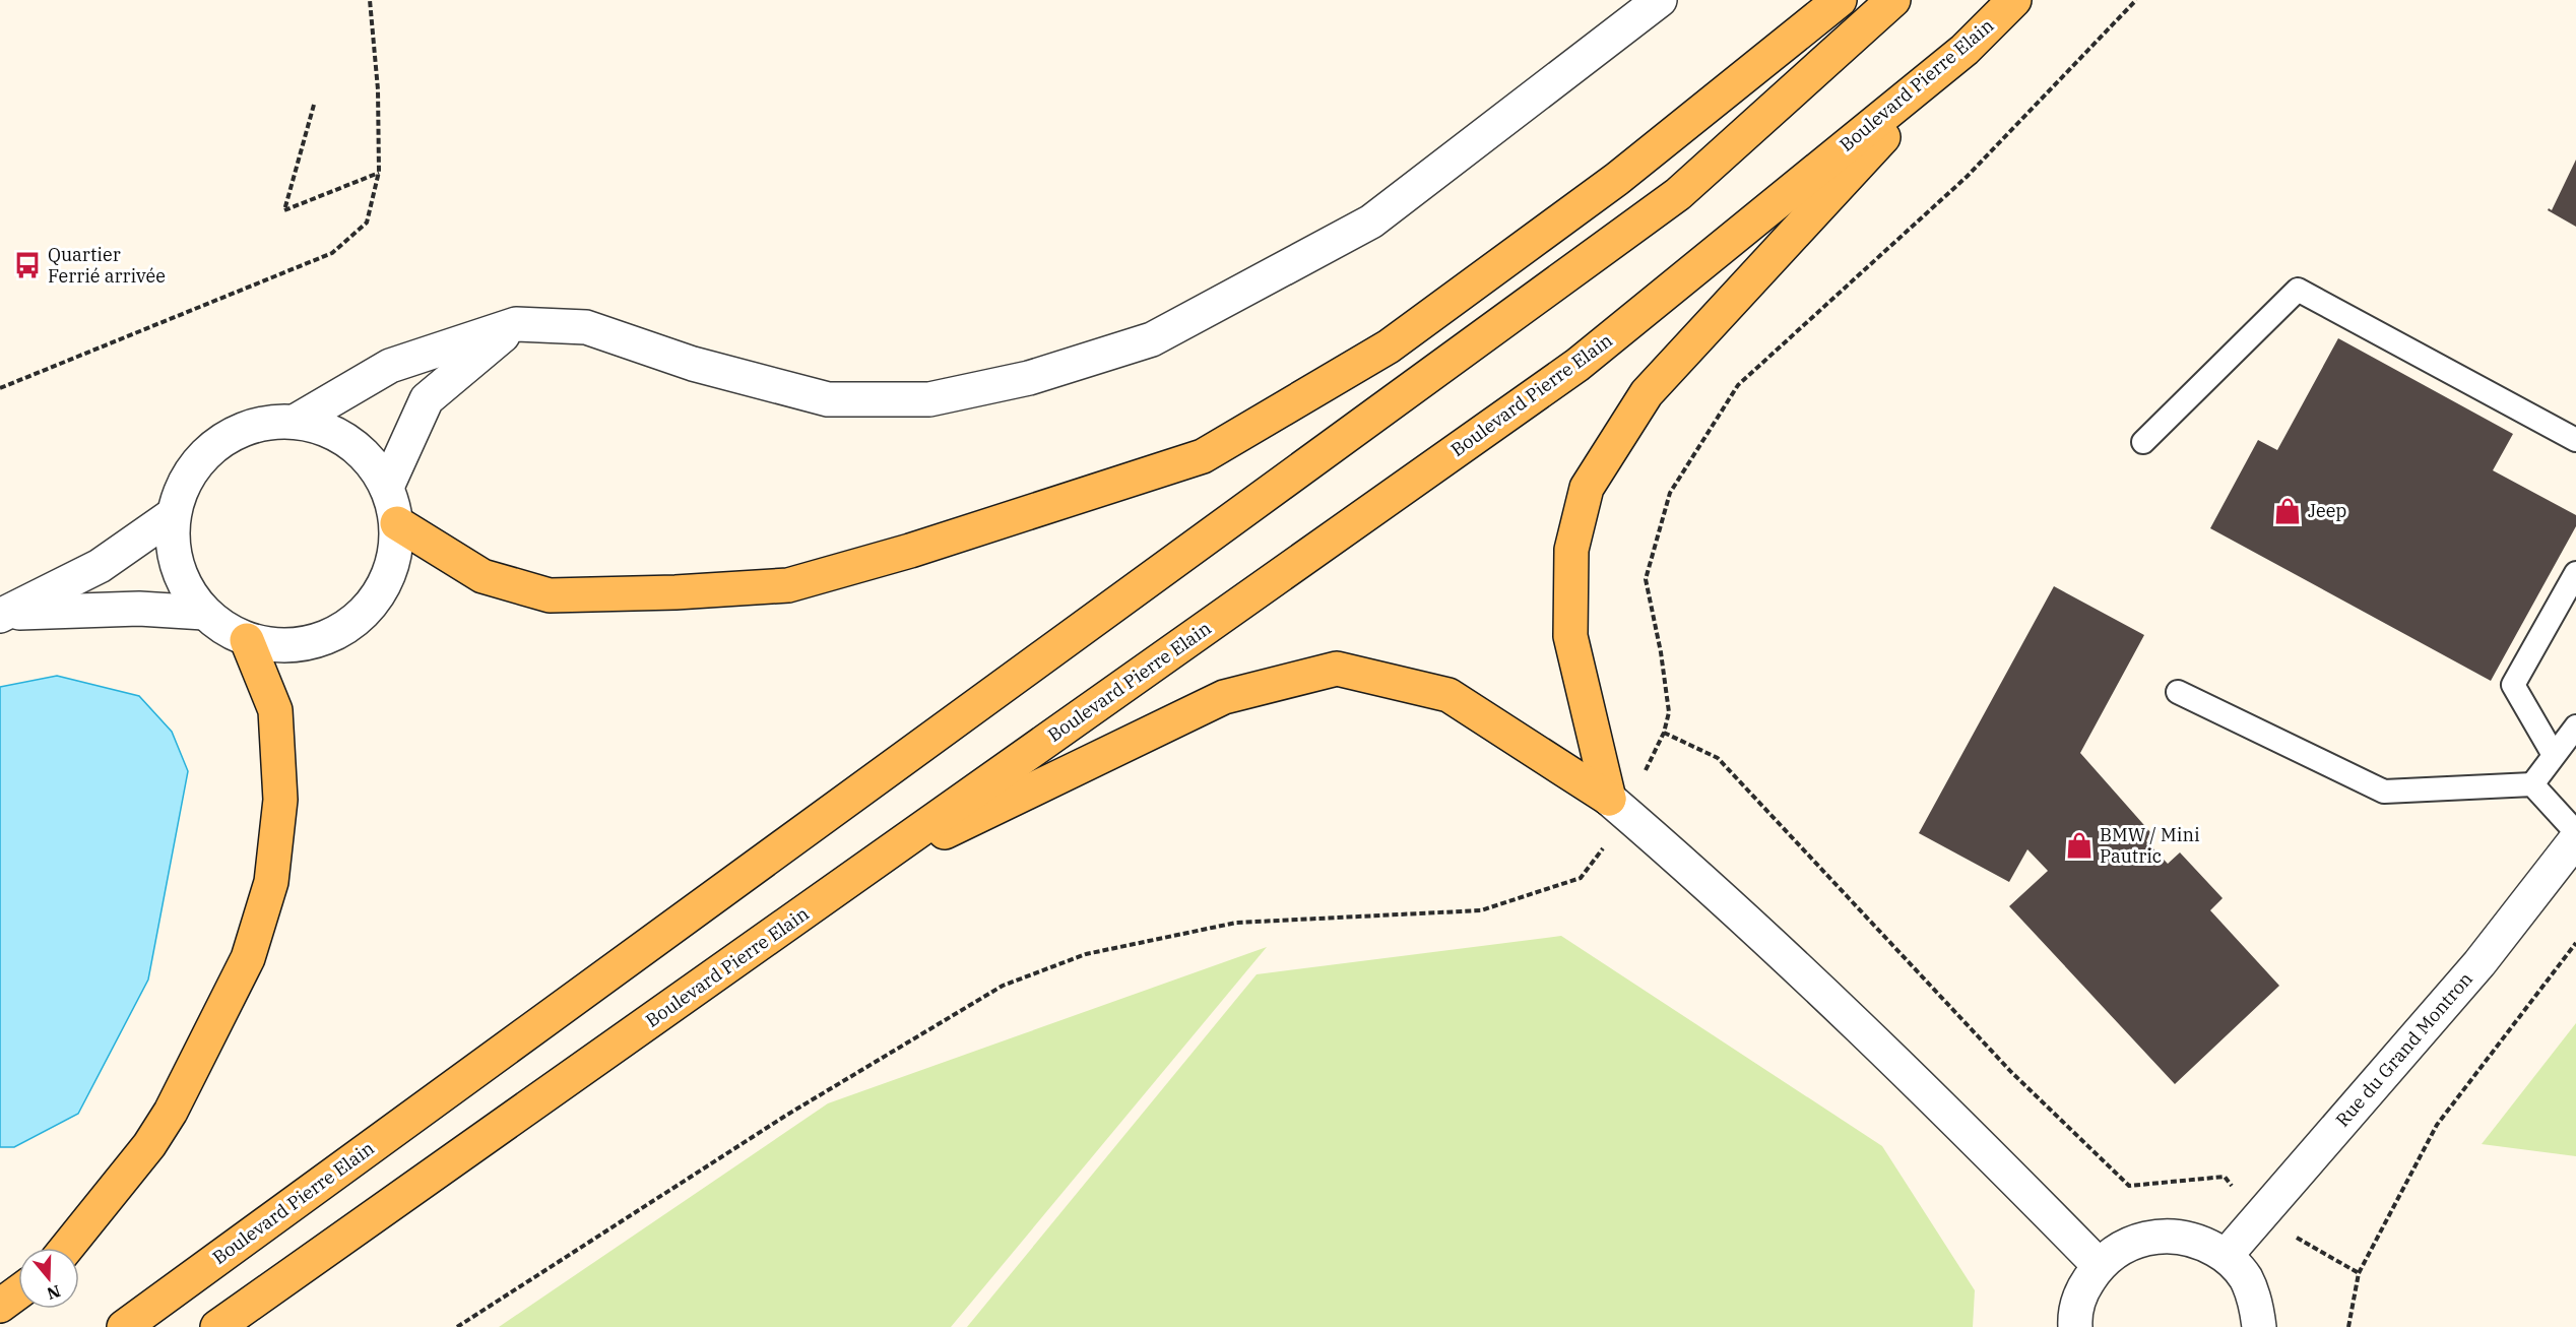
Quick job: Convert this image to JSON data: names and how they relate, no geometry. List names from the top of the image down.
{
  "streets": {
    "main road": ["Boulevard Pierre Elain"],
    "street": ["Rue du Grand Montron"]
  },
  "places": {
    "bus stop": ["Quartier Ferrié arrivée"],
    "shop": ["Jeep", "BMW / Mini Pautric"]
  },
  "north": "bottom"
}
